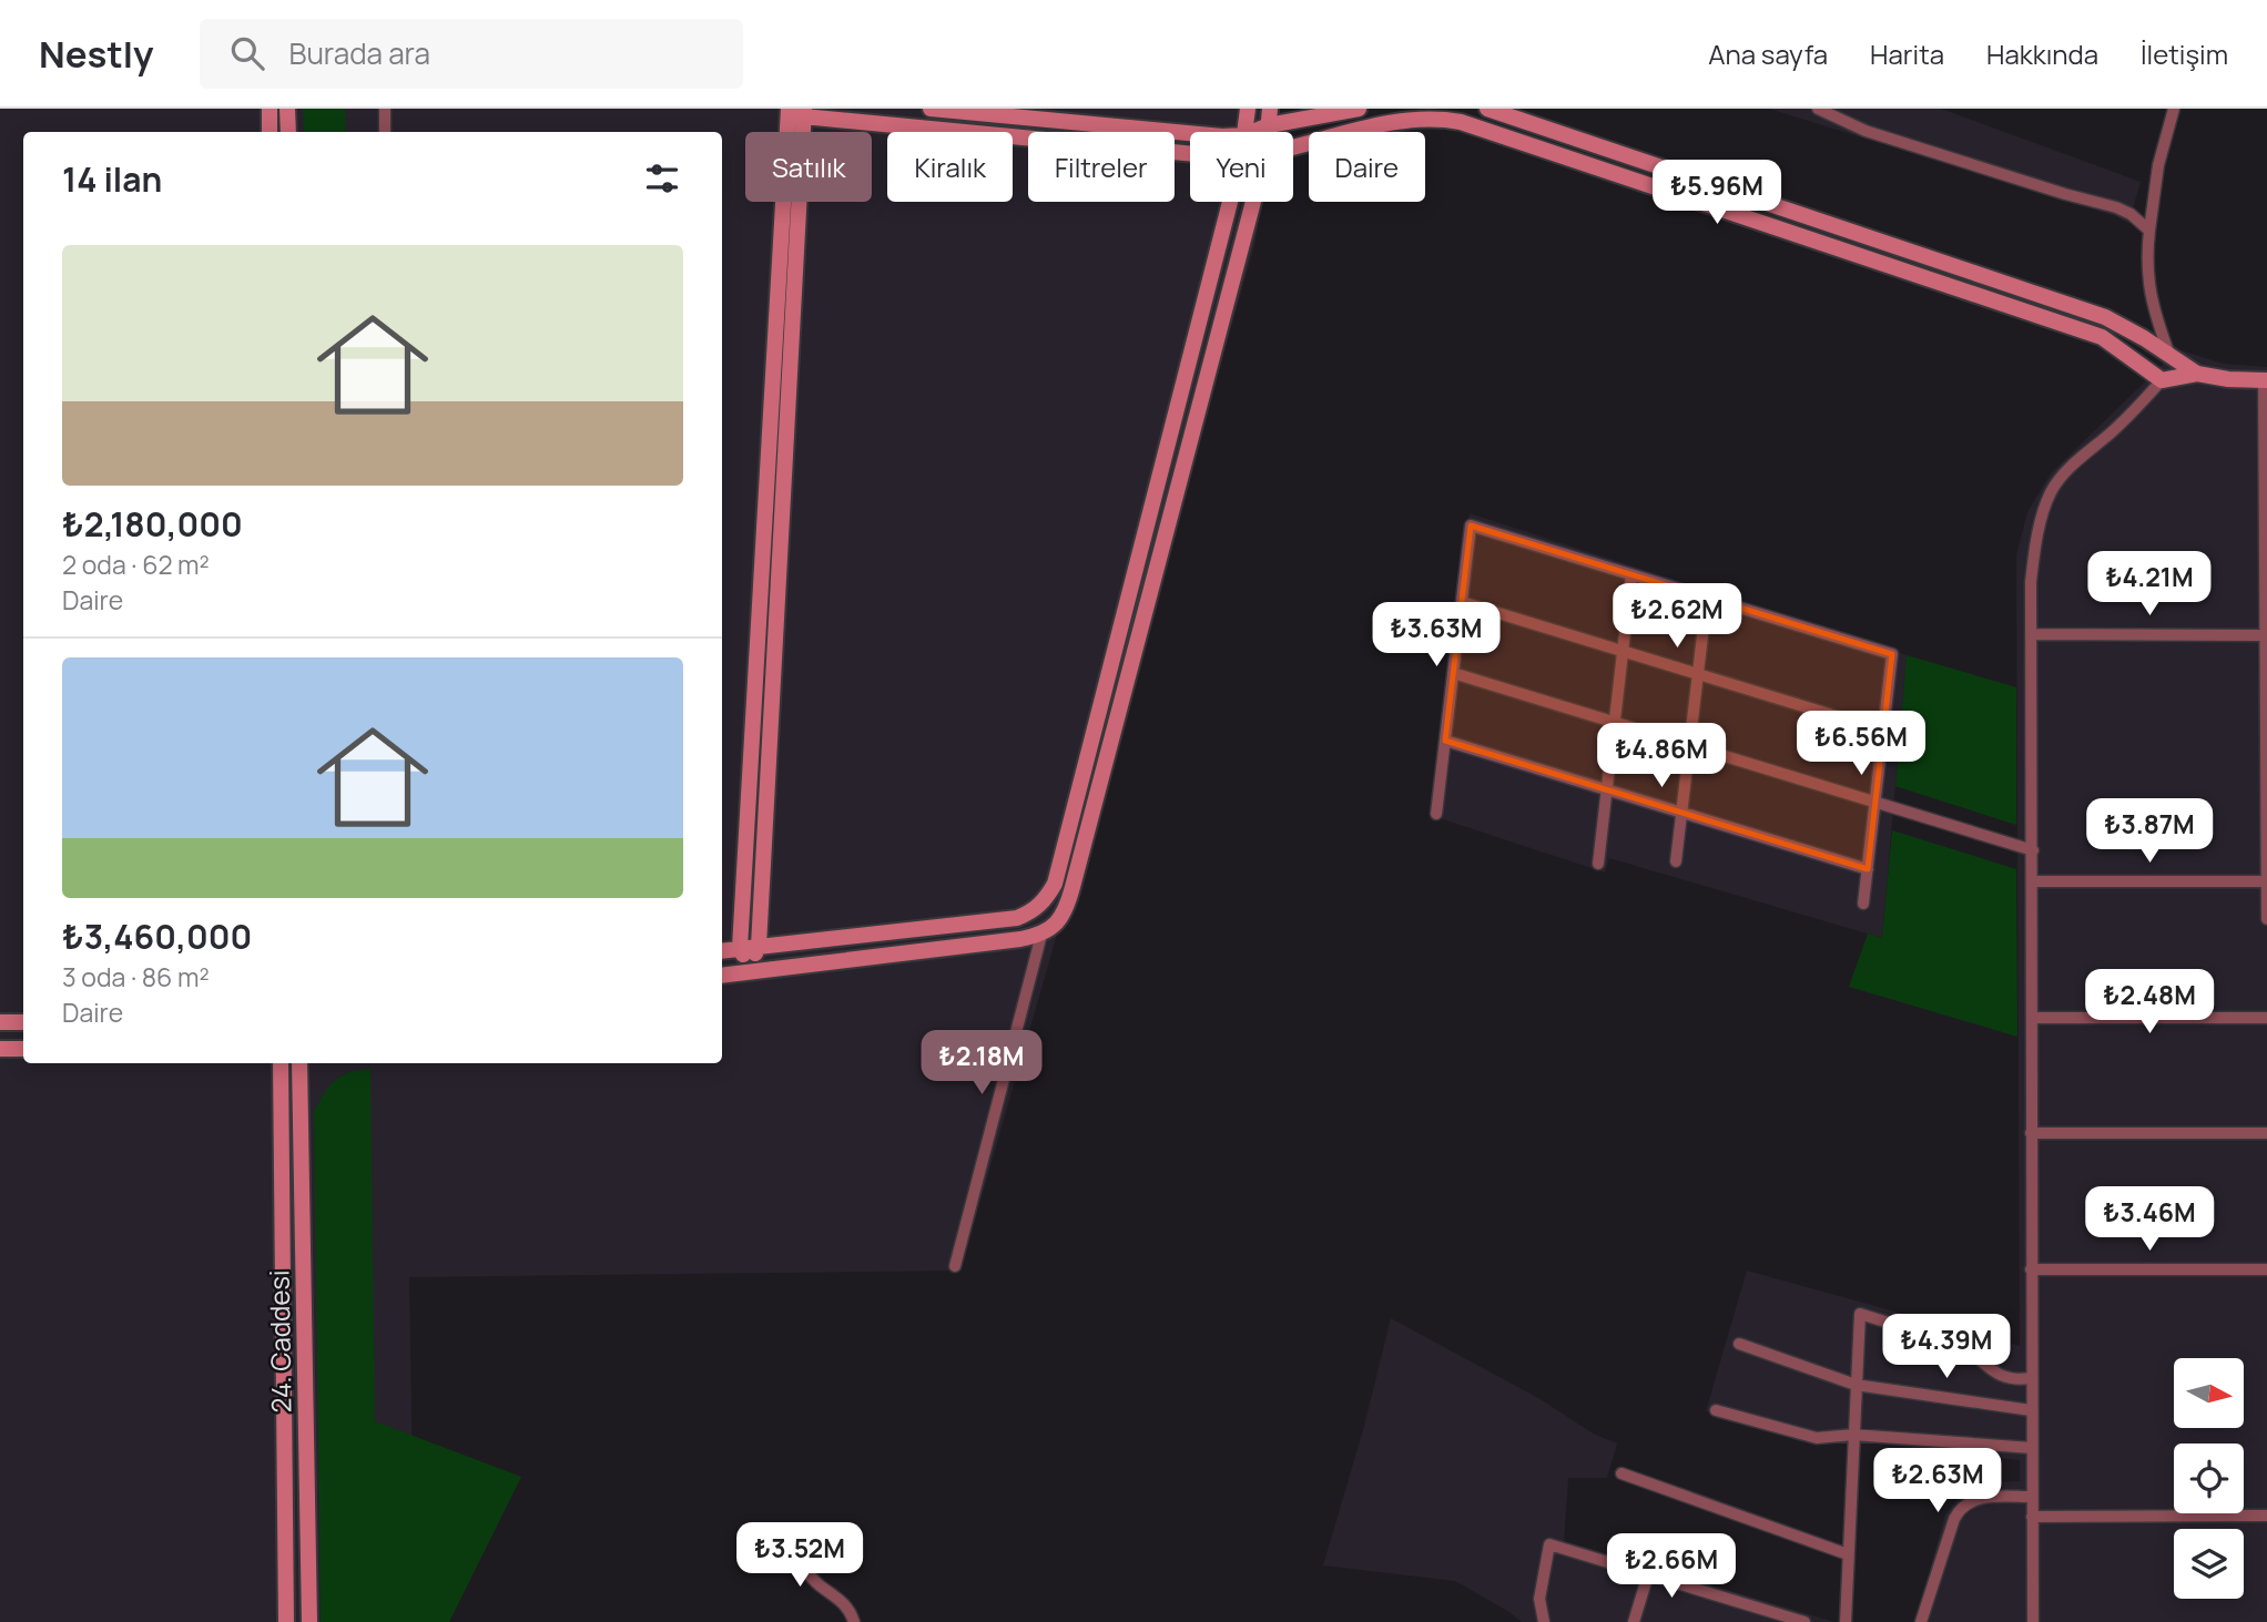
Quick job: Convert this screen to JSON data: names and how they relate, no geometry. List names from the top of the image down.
{
  "streets": {
    "street": ["24. Caddesi"]
  },
  "north": "right",
  "page": {
    "header": "Nestly",
    "search": "Burada ara",
    "nav": [
      "Ana sayfa",
      "Harita",
      "Hakkında",
      "İletişim"
    ],
    "chip": [
      "Satılık",
      "Kiralık",
      "Filtreler",
      "Yeni",
      "Daire"
    ],
    "heading": "14 ilan",
    "price": [
      "₺5.96M",
      "₺4.21M",
      "₺2.62M",
      "₺3.63M",
      "₺6.56M",
      "₺4.86M",
      "₺3.87M",
      "₺2.48M",
      "₺2.18M",
      "₺3.46M",
      "₺4.39M",
      "₺2.63M",
      "₺3.52M",
      "₺2.66M"
    ],
    "list": [
      {
        "name": "₺2,180,000",
        "note": "2 oda · 62 m² · Daire"
      },
      {
        "name": "₺3,460,000",
        "note": "3 oda · 86 m² · Daire"
      }
    ]
  }
}
